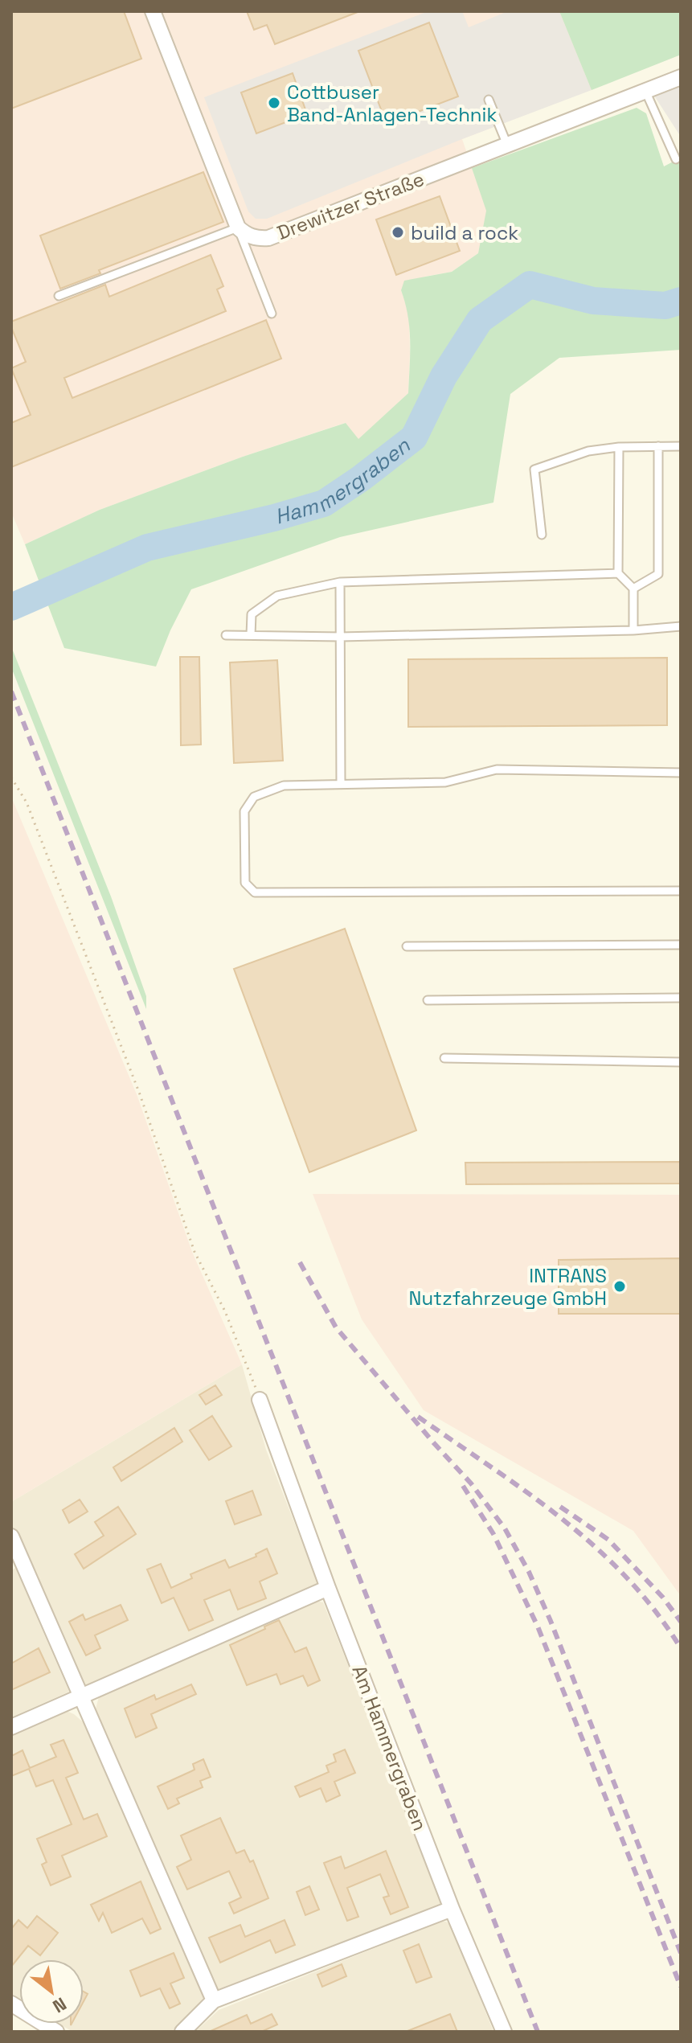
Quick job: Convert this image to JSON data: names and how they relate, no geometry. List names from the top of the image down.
{
  "streets": {
    "street": ["Drewitzer Straße", "Am Hammergraben"]
  },
  "water": ["Hammergraben"],
  "places": ["Cottbuser Band-Anlagen-Technik", "build a rock", "INTRANS Nutzfahrzeuge GmbH"],
  "north": "bottom right"
}
